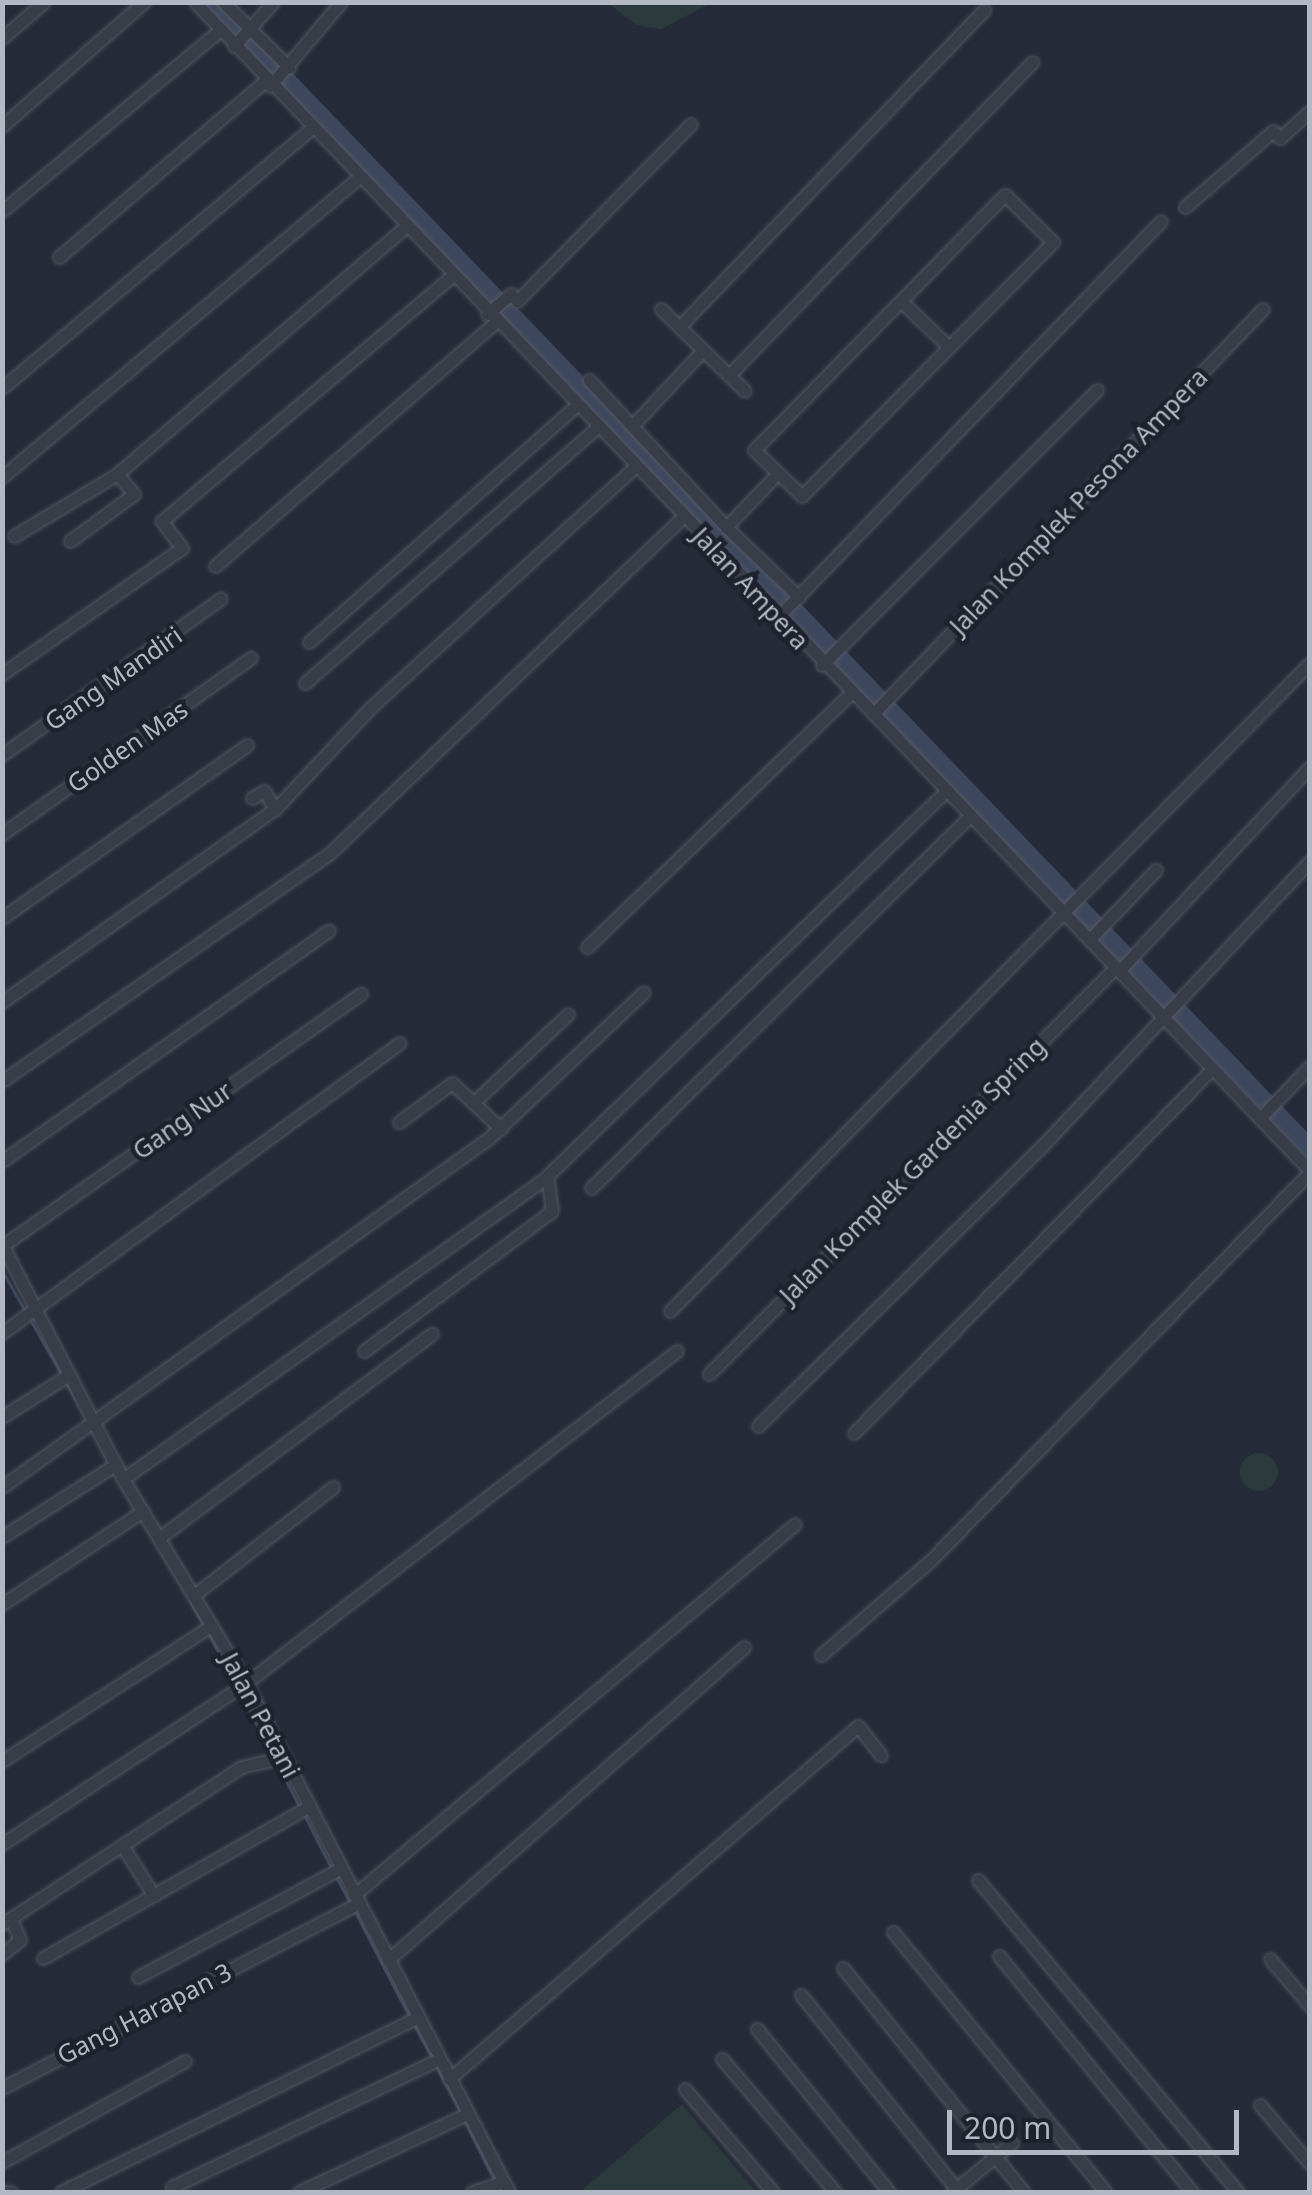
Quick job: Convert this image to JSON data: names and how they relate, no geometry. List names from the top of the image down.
{
  "streets": {
    "street": [
      "Jalan Komplek Pesona Ampera",
      "Jalan Ampera",
      "Gang Mandiri",
      "Golden Mas",
      "Gang Nur",
      "Jalan Komplek Gardenia Spring",
      "Jalan Petani",
      "Gang Harapan 3"
    ]
  },
  "crossings": [
    ["Jalan Komplek Pesona Ampera", "Jalan Ampera"],
    ["Jalan Ampera", "Jalan Komplek Gardenia Spring"],
    ["Gang Nur", "Jalan Petani"],
    ["Jalan Petani", "Gang Harapan 3"]
  ],
  "scale_bar": "200 m"
}
